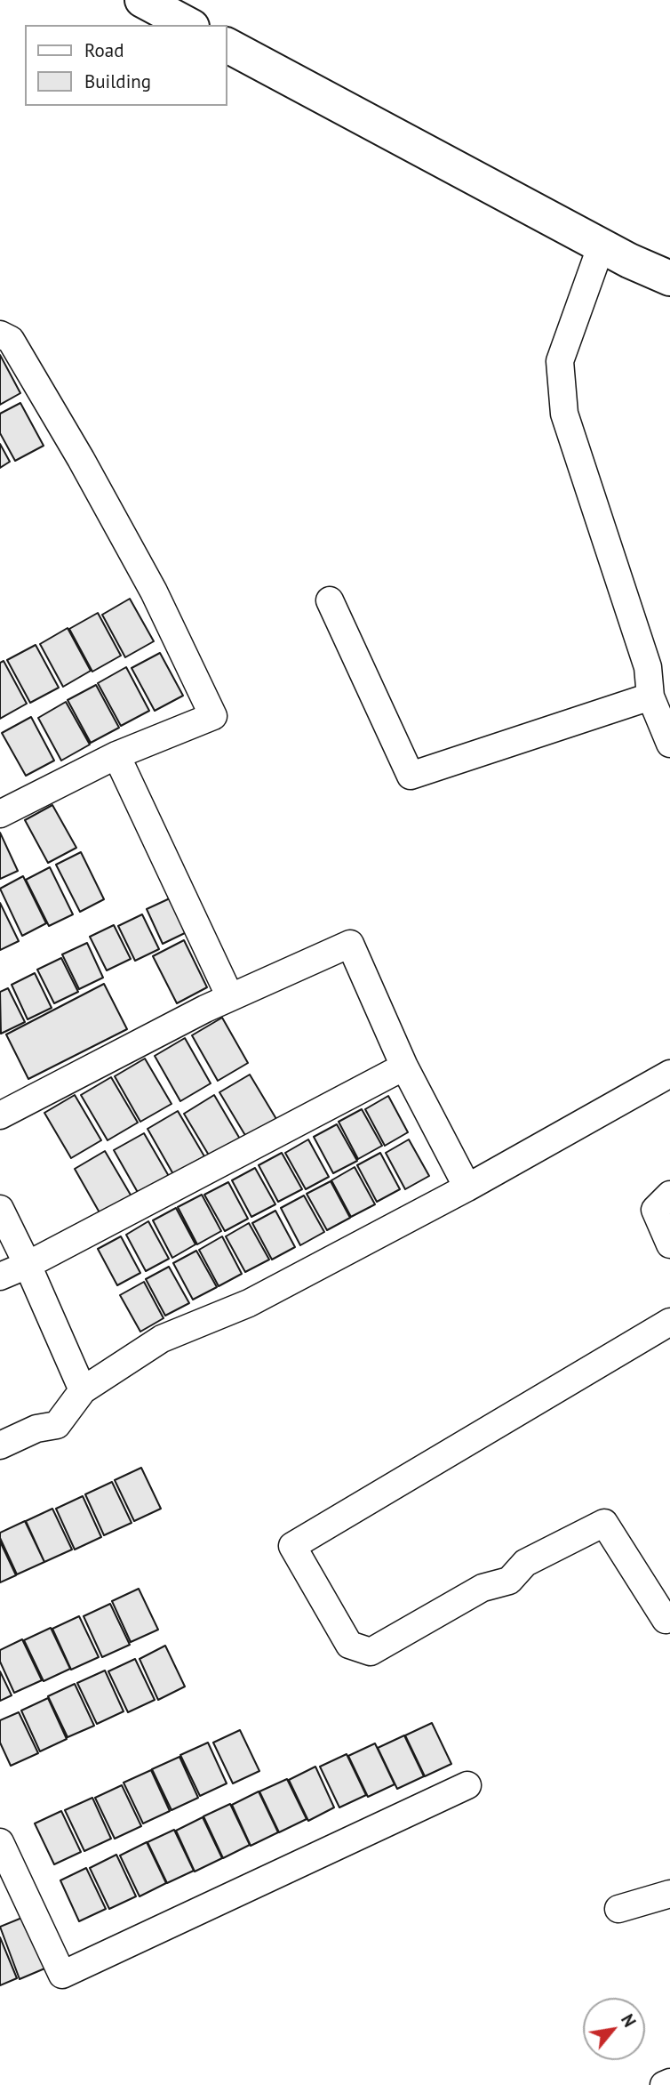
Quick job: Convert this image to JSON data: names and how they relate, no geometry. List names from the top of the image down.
{
  "legend": ["Road", "Building"],
  "north": "top right"
}
